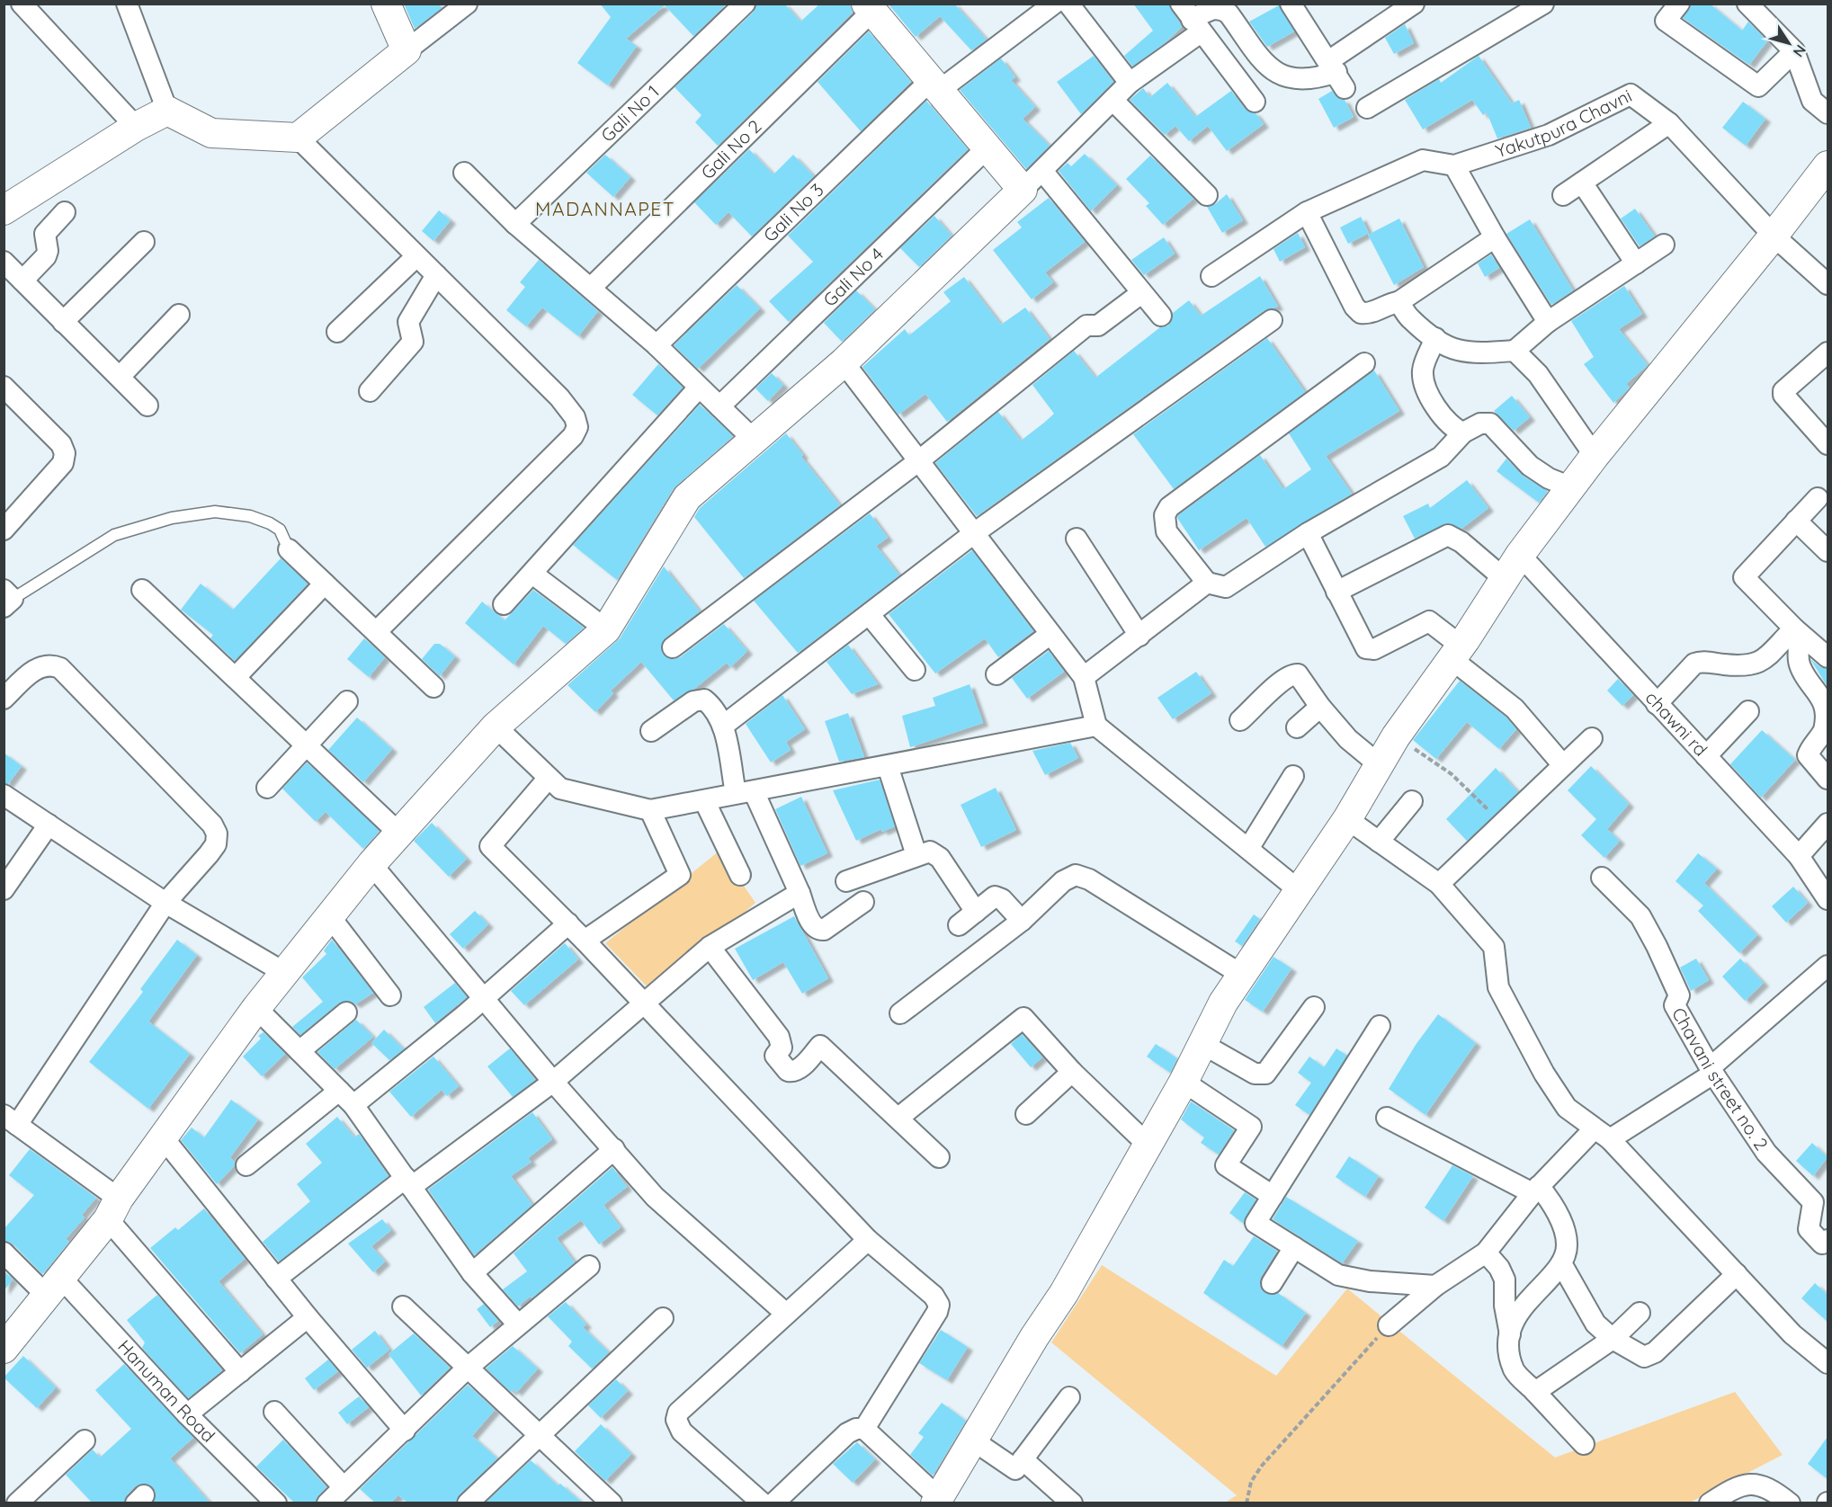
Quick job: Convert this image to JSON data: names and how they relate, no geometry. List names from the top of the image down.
{
  "streets": {
    "street": [
      "Gali No 1",
      "Yakutpura Chavni",
      "Gali No 2",
      "Gali No 3",
      "Gali No 4",
      "chawni rd",
      "Chavani street no. 2",
      "Hanuman Road"
    ]
  },
  "districts": ["MADANNAPET"],
  "north": "bottom right"
}
